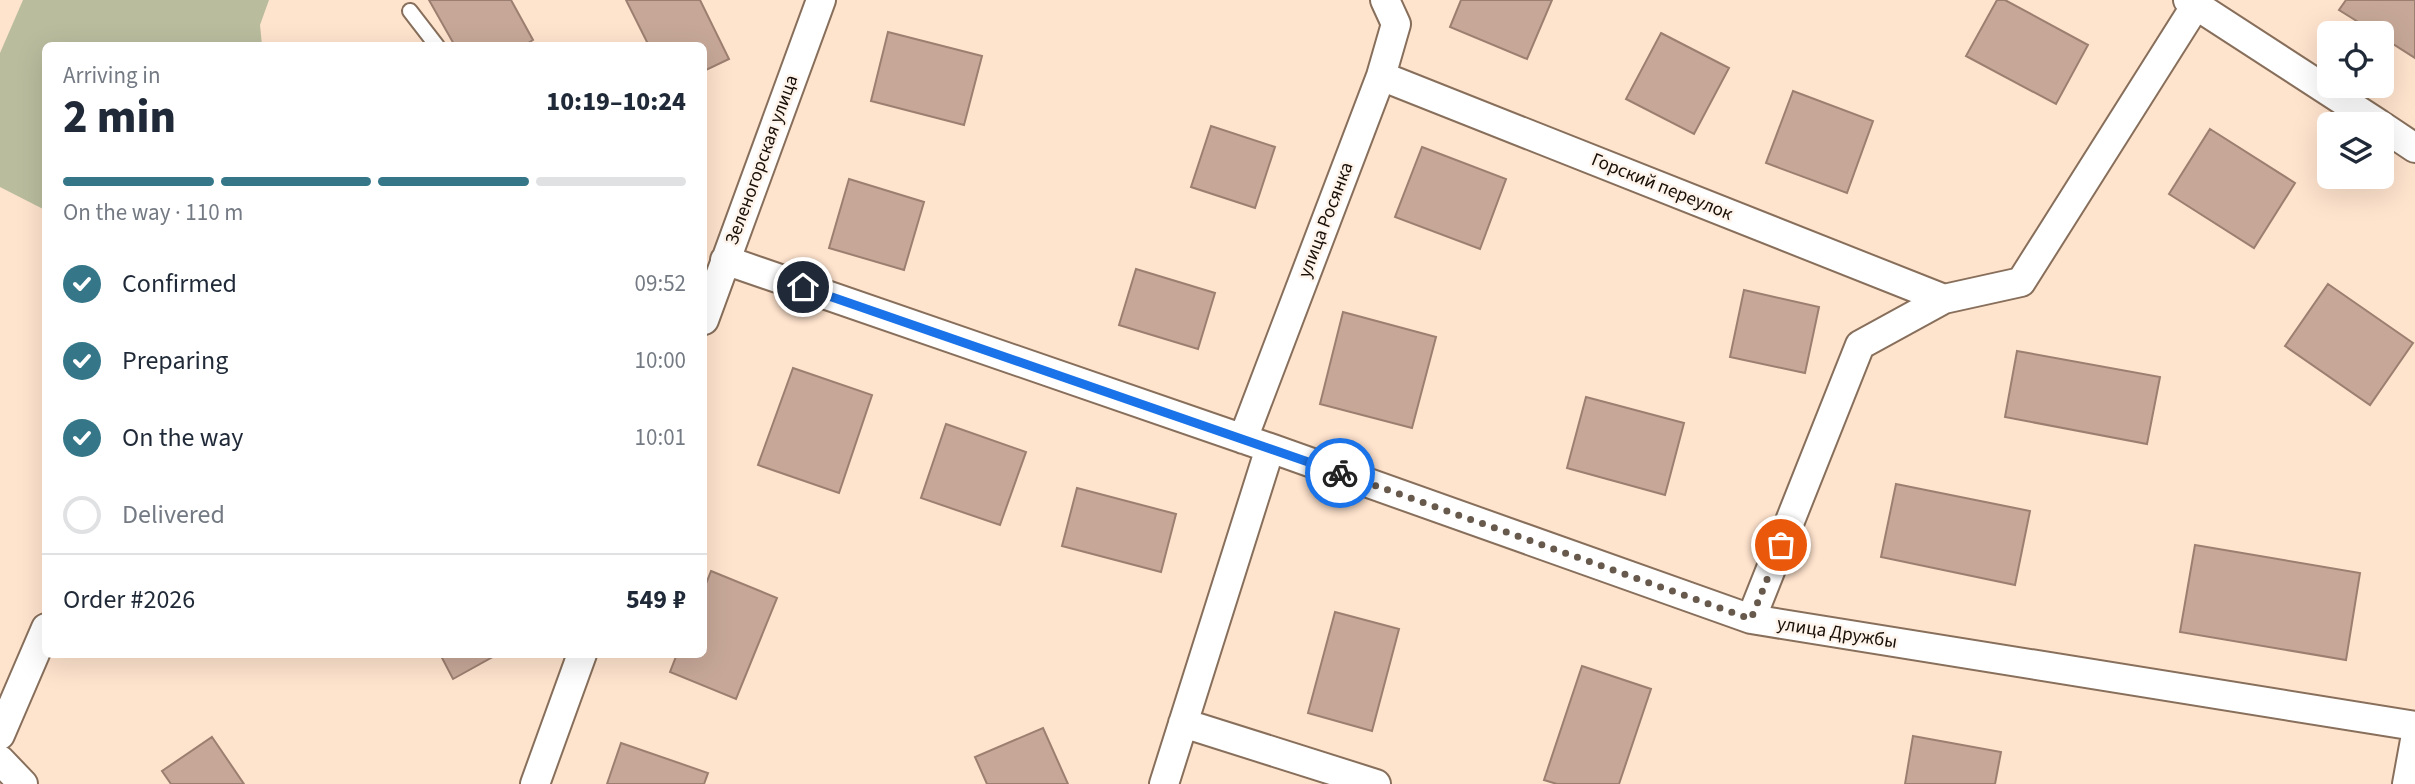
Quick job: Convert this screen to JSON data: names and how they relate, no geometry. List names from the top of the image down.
{
  "streets": {
    "street": [
      "Зеленогорская улица",
      "Горский переулок",
      "улица Росянка",
      "улица Дружбы"
    ]
  },
  "crossings": [
    ["Зеленогорская улица", "улица Дружбы"],
    ["Горский переулок", "улица Росянка"],
    ["улица Росянка", "улица Дружбы"]
  ],
  "page": {
    "heading": ["2 min", "Arriving in", "10:19–10:24"],
    "panel": ["Order #2026", "549 ₽"],
    "bar": "On the way · 110 m",
    "list": [
      ["Confirmed", "09:52"],
      ["Preparing", "10:00"],
      ["On the way", "10:01"],
      "Delivered"
    ]
  }
}
